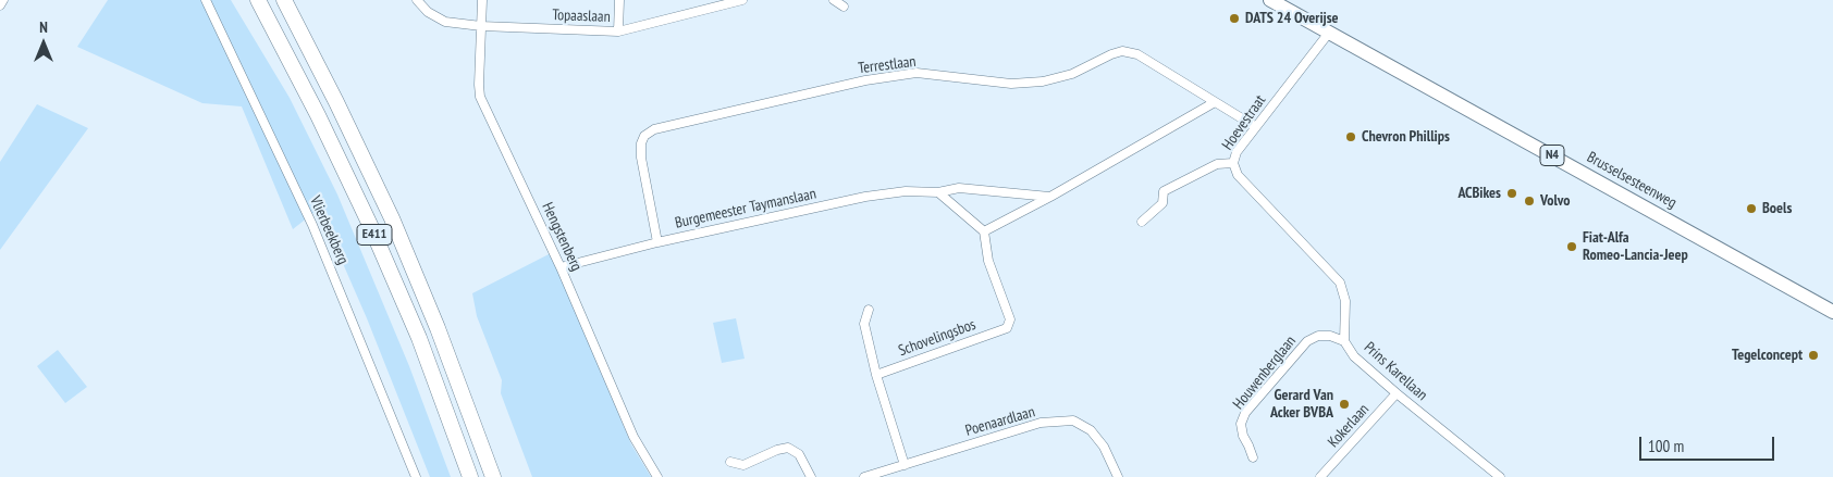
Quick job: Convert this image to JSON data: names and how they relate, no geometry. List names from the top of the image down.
{
  "streets": {
    "highway": ["E411"],
    "main road": ["N4", "Brusselsesteenweg"],
    "street": [
      "Topaaslaan",
      "Terrestlaan",
      "Hoevestraat",
      "Burgemeester Taymanslaan",
      "Vlierbeekberg",
      "Hengstenberg",
      "Schovelingsbos",
      "Prins Karellaan",
      "Houwenberglaan",
      "Poenaardlaan",
      "Kokerlaan"
    ]
  },
  "crossings": [
    ["Topaaslaan", "Hengstenberg"],
    ["Terrestlaan", "Hoevestraat"],
    ["Terrestlaan", "Burgemeester Taymanslaan"],
    ["Hoevestraat", "Brusselsesteenweg"],
    ["Hoevestraat", "Prins Karellaan"],
    ["Burgemeester Taymanslaan", "Hengstenberg"],
    ["Prins Karellaan", "Houwenberglaan"],
    ["Prins Karellaan", "Kokerlaan"]
  ],
  "places": [
    "DATS 24 Overijse",
    "Chevron Phillips",
    "ACBikes",
    "Volvo",
    "Boels",
    "Fiat-Alfa Romeo-Lancia-Jeep",
    "Tegelconcept",
    "Gerard Van Acker BVBA"
  ],
  "scale_bar": "100 m",
  "north": "top"
}
